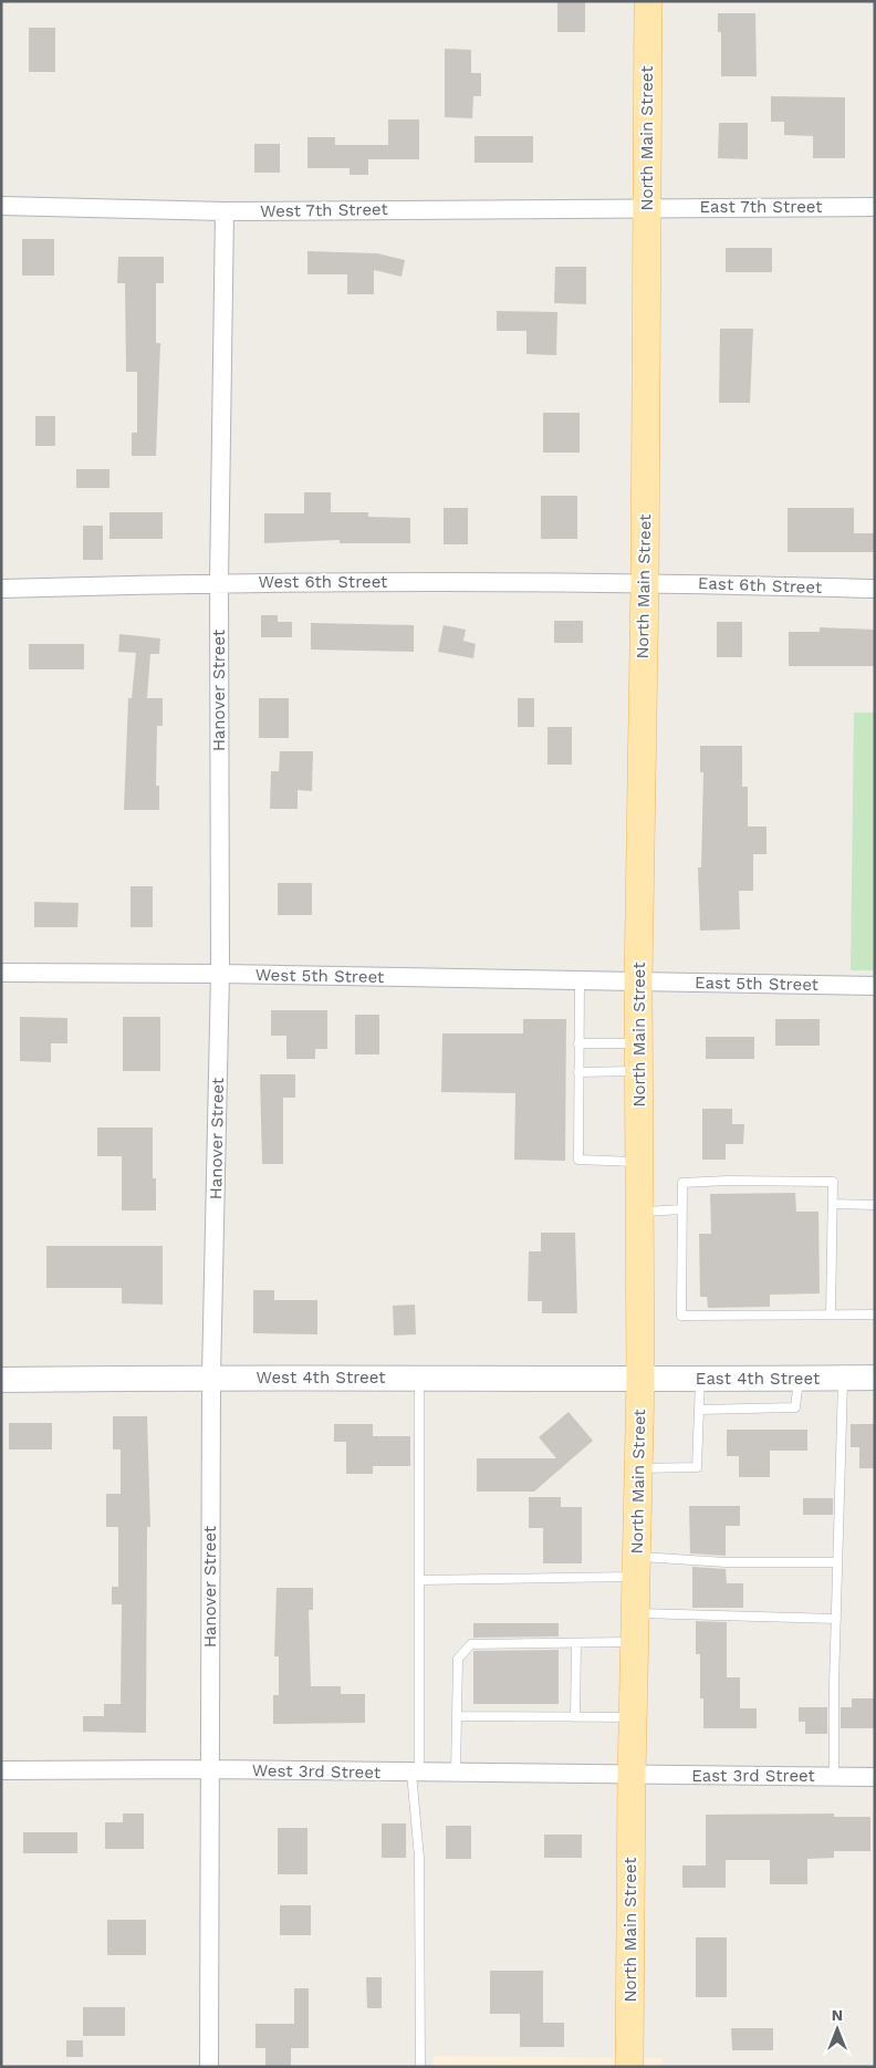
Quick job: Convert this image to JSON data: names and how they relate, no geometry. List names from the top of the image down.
{
  "streets": {
    "main road": ["North Main Street", "West 4th Street", "East 4th Street"],
    "street": [
      "East 7th Street",
      "West 7th Street",
      "West 6th Street",
      "East 6th Street",
      "Hanover Street",
      "West 5th Street",
      "East 5th Street",
      "West 3rd Street",
      "East 3rd Street"
    ]
  },
  "crossings": [
    ["North Main Street", "East 7th Street"],
    ["North Main Street", "West 7th Street"],
    ["North Main Street", "West 6th Street"],
    ["North Main Street", "East 6th Street"],
    ["North Main Street", "West 5th Street"],
    ["North Main Street", "East 5th Street"],
    ["North Main Street", "West 4th Street"],
    ["North Main Street", "East 4th Street"],
    ["North Main Street", "West 3rd Street"],
    ["North Main Street", "East 3rd Street"],
    ["East 7th Street", "West 7th Street"],
    ["West 7th Street", "Hanover Street"],
    ["West 6th Street", "East 6th Street"],
    ["West 6th Street", "Hanover Street"],
    ["Hanover Street", "West 5th Street"],
    ["Hanover Street", "West 4th Street"],
    ["Hanover Street", "West 3rd Street"],
    ["West 5th Street", "East 5th Street"],
    ["West 4th Street", "East 4th Street"],
    ["West 3rd Street", "East 3rd Street"]
  ],
  "north": "top"
}
